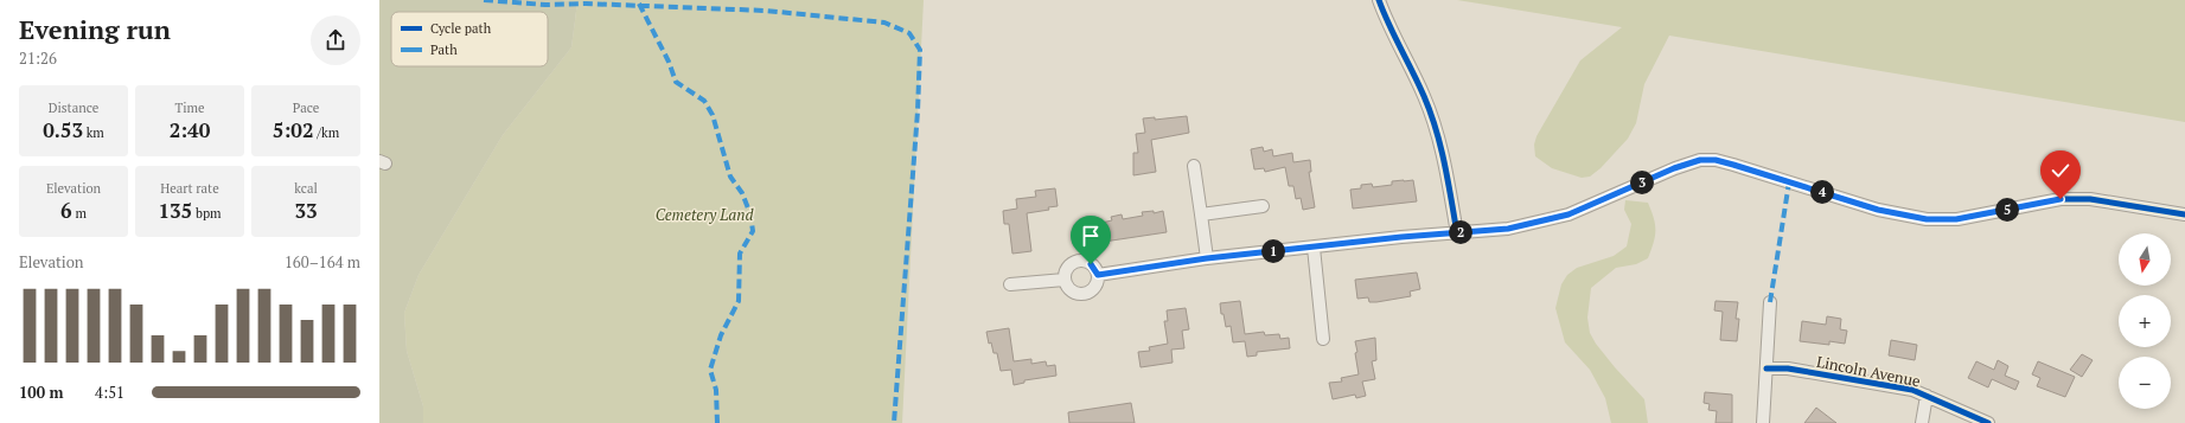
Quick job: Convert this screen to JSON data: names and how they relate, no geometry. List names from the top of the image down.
{
  "streets": {
    "street": ["Lincoln Avenue"]
  },
  "parks": ["Cemetery Land"],
  "legend": ["Cycle path", "Path"],
  "north": "bottom",
  "page": {
    "heading": ["Evening run", "21:26"],
    "stats": [
      ["Distance", "0.53 km"],
      ["Time", "2:40"],
      ["Pace", "5:02 /km"],
      ["Elevation", "6 m"],
      ["Heart rate", "135 bpm"],
      ["kcal", "33"]
    ],
    "pins": [
      "3",
      "4",
      "5",
      "2",
      "1"
    ],
    "map_buttons": ["+", "−"],
    "chart": ["Elevation", "160–164 m"],
    "list": [
      {
        "name": "100 m",
        "note": "4:51"
      }
    ]
  }
}
